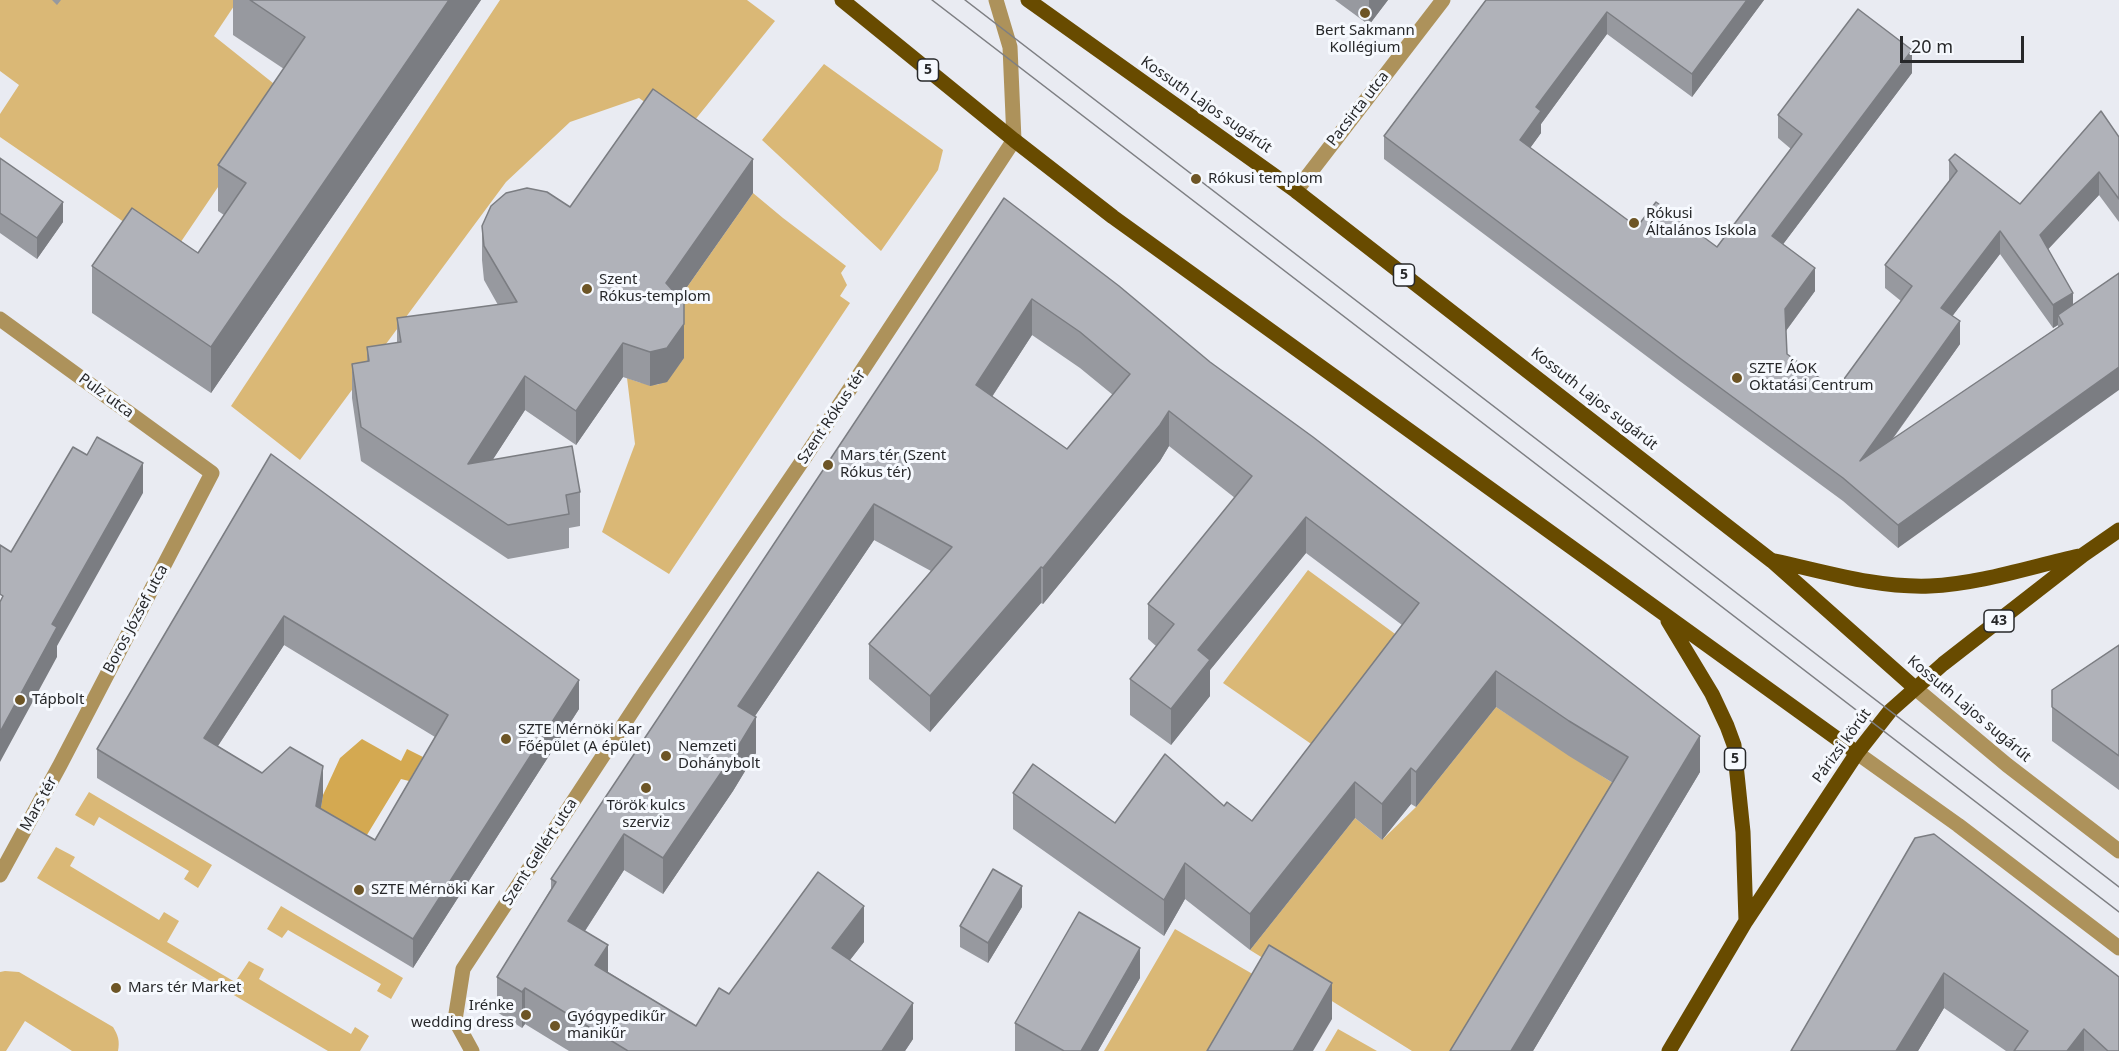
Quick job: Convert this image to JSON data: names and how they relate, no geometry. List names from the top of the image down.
{
  "streets": {
    "main road": [
      "5",
      "Kossuth Lajos sugárút",
      "43",
      "Párizsi körút"
    ],
    "street": [
      "Pacsirta utca",
      "Pulz utca",
      "Szent Rókus tér",
      "Boros József utca",
      "Mars tér",
      "Szent Gellért utca"
    ]
  },
  "crossings": [
    ["5", "Szent Rókus tér"],
    ["5", "Párizsi körút"],
    ["Kossuth Lajos sugárút", "Pacsirta utca"],
    ["Kossuth Lajos sugárút", "Párizsi körút"],
    ["Pulz utca", "Boros József utca"],
    ["Szent Rókus tér", "Szent Gellért utca"],
    ["Boros József utca", "Mars tér"]
  ],
  "places": [
    "Bert Sakmann Kollégium",
    "Rókusi templom",
    "Rókusi Általános Iskola",
    "Szent Rókus-templom",
    "SZTE ÁOK Oktatási Centrum",
    "Mars tér (Szent Rókus tér)",
    "Tápbolt",
    "SZTE Mérnöki Kar Főépület (A épület)",
    "Nemzeti Dohánybolt",
    "Török kulcs szerviz",
    "SZTE Mérnöki Kar",
    "Mars tér Market",
    "Irénke wedding dress",
    "Gyógypedikűr manikűr"
  ],
  "scale_bar": "20 m"
}
